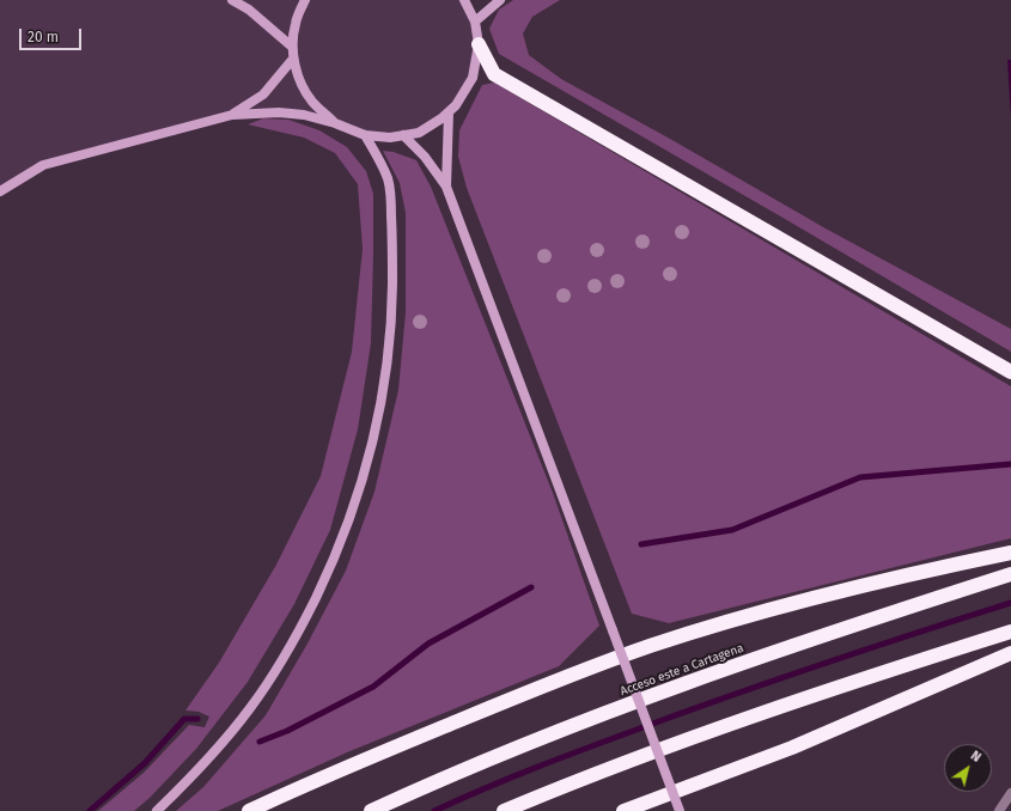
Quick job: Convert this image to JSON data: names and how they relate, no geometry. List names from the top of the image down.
{
  "streets": {
    "highway": ["Acceso este a Cartagena"]
  },
  "scale_bar": "20 m",
  "north": "top right"
}
